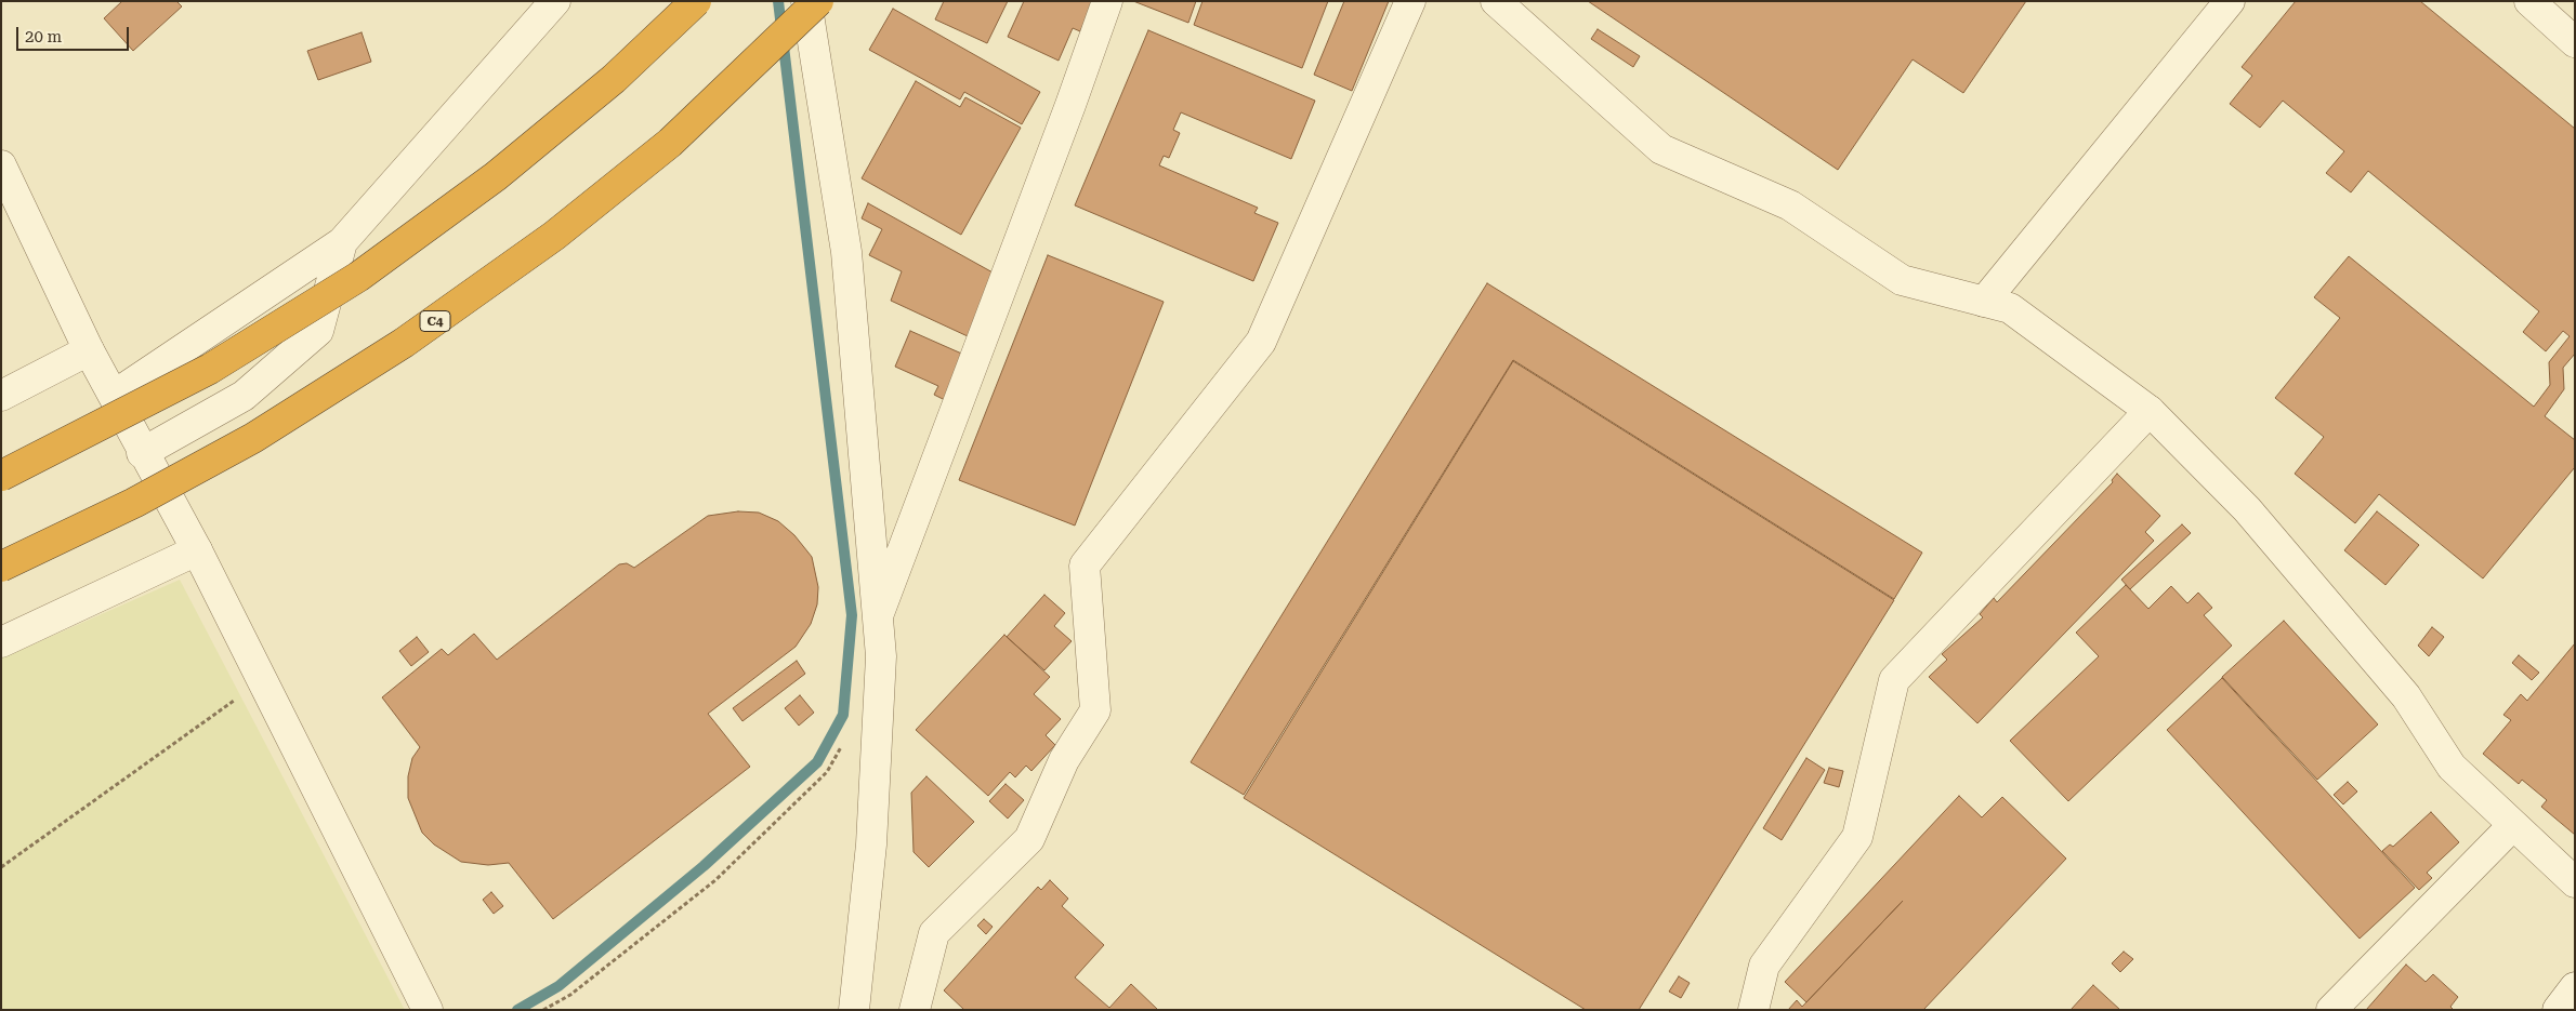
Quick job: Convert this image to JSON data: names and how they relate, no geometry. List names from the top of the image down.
{
  "streets": {
    "highway": ["C4"]
  },
  "scale_bar": "20 m"
}
